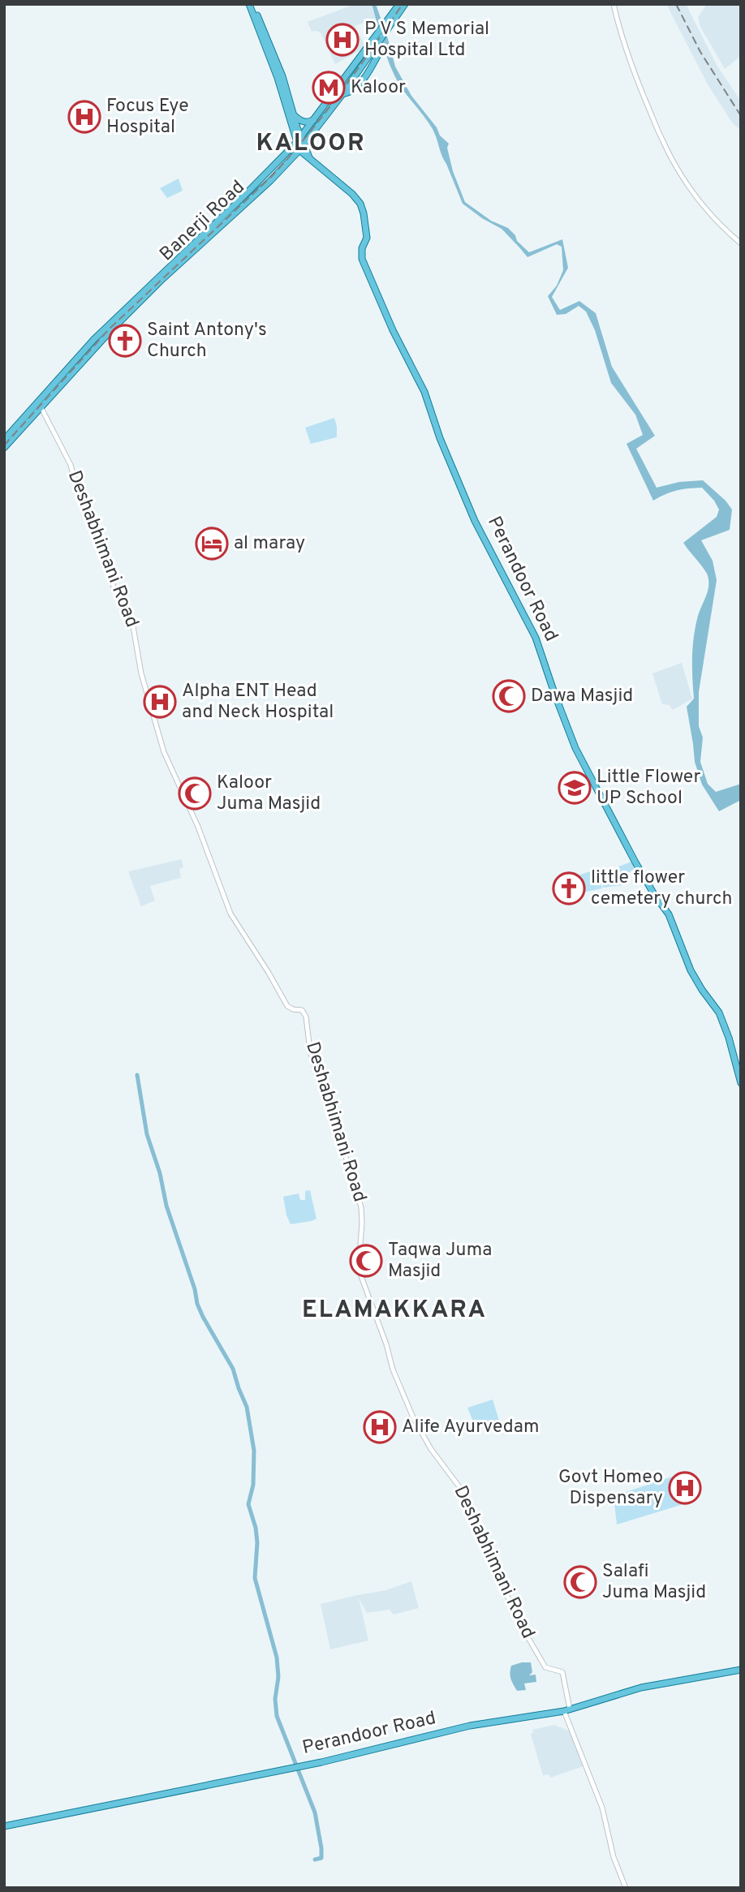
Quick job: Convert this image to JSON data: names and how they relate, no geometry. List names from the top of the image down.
{
  "streets": {
    "main road": ["Banerji Road", "Perandoor Road"],
    "street": ["Deshabhimani Road"]
  },
  "crossings": [
    ["Banerji Road", "Deshabhimani Road"],
    ["Banerji Road", "Perandoor Road"],
    ["Deshabhimani Road", "Perandoor Road"]
  ],
  "districts": ["KALOOR", "ELAMAKKARA"],
  "places": {
    "hospital": [
      "P V S Memorial Hospital Ltd",
      "Focus Eye Hospital",
      "Alpha ENT Head and Neck Hospital",
      "Alife Ayurvedam",
      "Govt Homeo Dispensary"
    ],
    "metro station": ["Kaloor"],
    "church": ["Saint Antony's Church", "little flower cemetery church"],
    "hotel": ["al maray"],
    "mosque": [
      "Dawa Masjid",
      "Kaloor Juma Masjid",
      "Taqwa Juma Masjid",
      "Salafi Juma Masjid"
    ],
    "school or university": ["Little Flower UP School"]
  }
}
